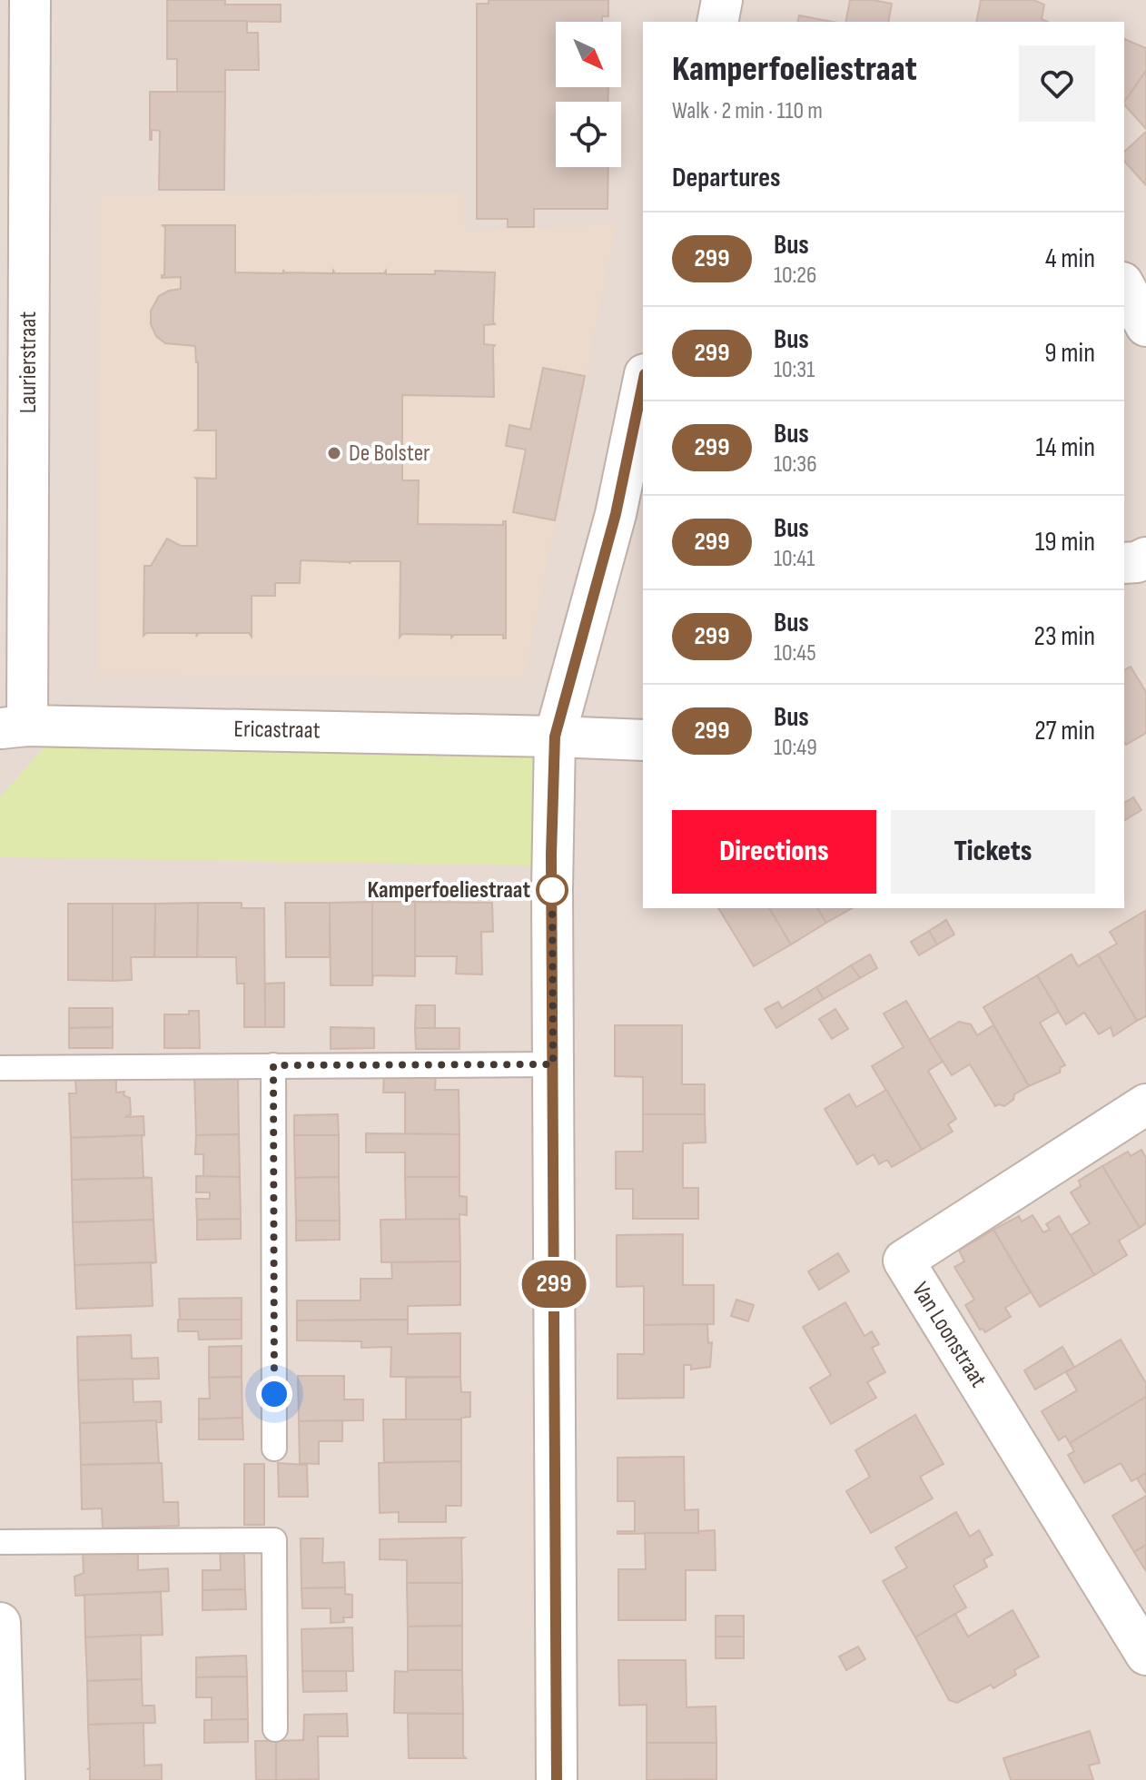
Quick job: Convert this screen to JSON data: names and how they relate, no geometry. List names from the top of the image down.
{
  "streets": {
    "street": ["Laurierstraat", "Ericastraat", "Van Loonstraat"]
  },
  "crossings": [
    ["Laurierstraat", "Ericastraat"]
  ],
  "places": ["De Bolster", "Kamperfoeliestraat"],
  "lines": ["bus line 299"],
  "north": "bottom right",
  "page": {
    "on_map": "299",
    "heading": [
      ["Kamperfoeliestraat", "Walk · 2 min · 110 m"],
      "Departures"
    ],
    "list": [
      {
        "mark": "299",
        "name": "Bus",
        "note": "10:26",
        "value": "4 min"
      },
      {
        "mark": "299",
        "name": "Bus",
        "note": "10:31",
        "value": "9 min"
      },
      {
        "mark": "299",
        "name": "Bus",
        "note": "10:36",
        "value": "14 min"
      },
      {
        "mark": "299",
        "name": "Bus",
        "note": "10:41",
        "value": "19 min"
      },
      {
        "mark": "299",
        "name": "Bus",
        "note": "10:45",
        "value": "23 min"
      },
      {
        "mark": "299",
        "name": "Bus",
        "note": "10:49",
        "value": "27 min"
      }
    ],
    "buttons": ["Directions", "Tickets"]
  }
}
